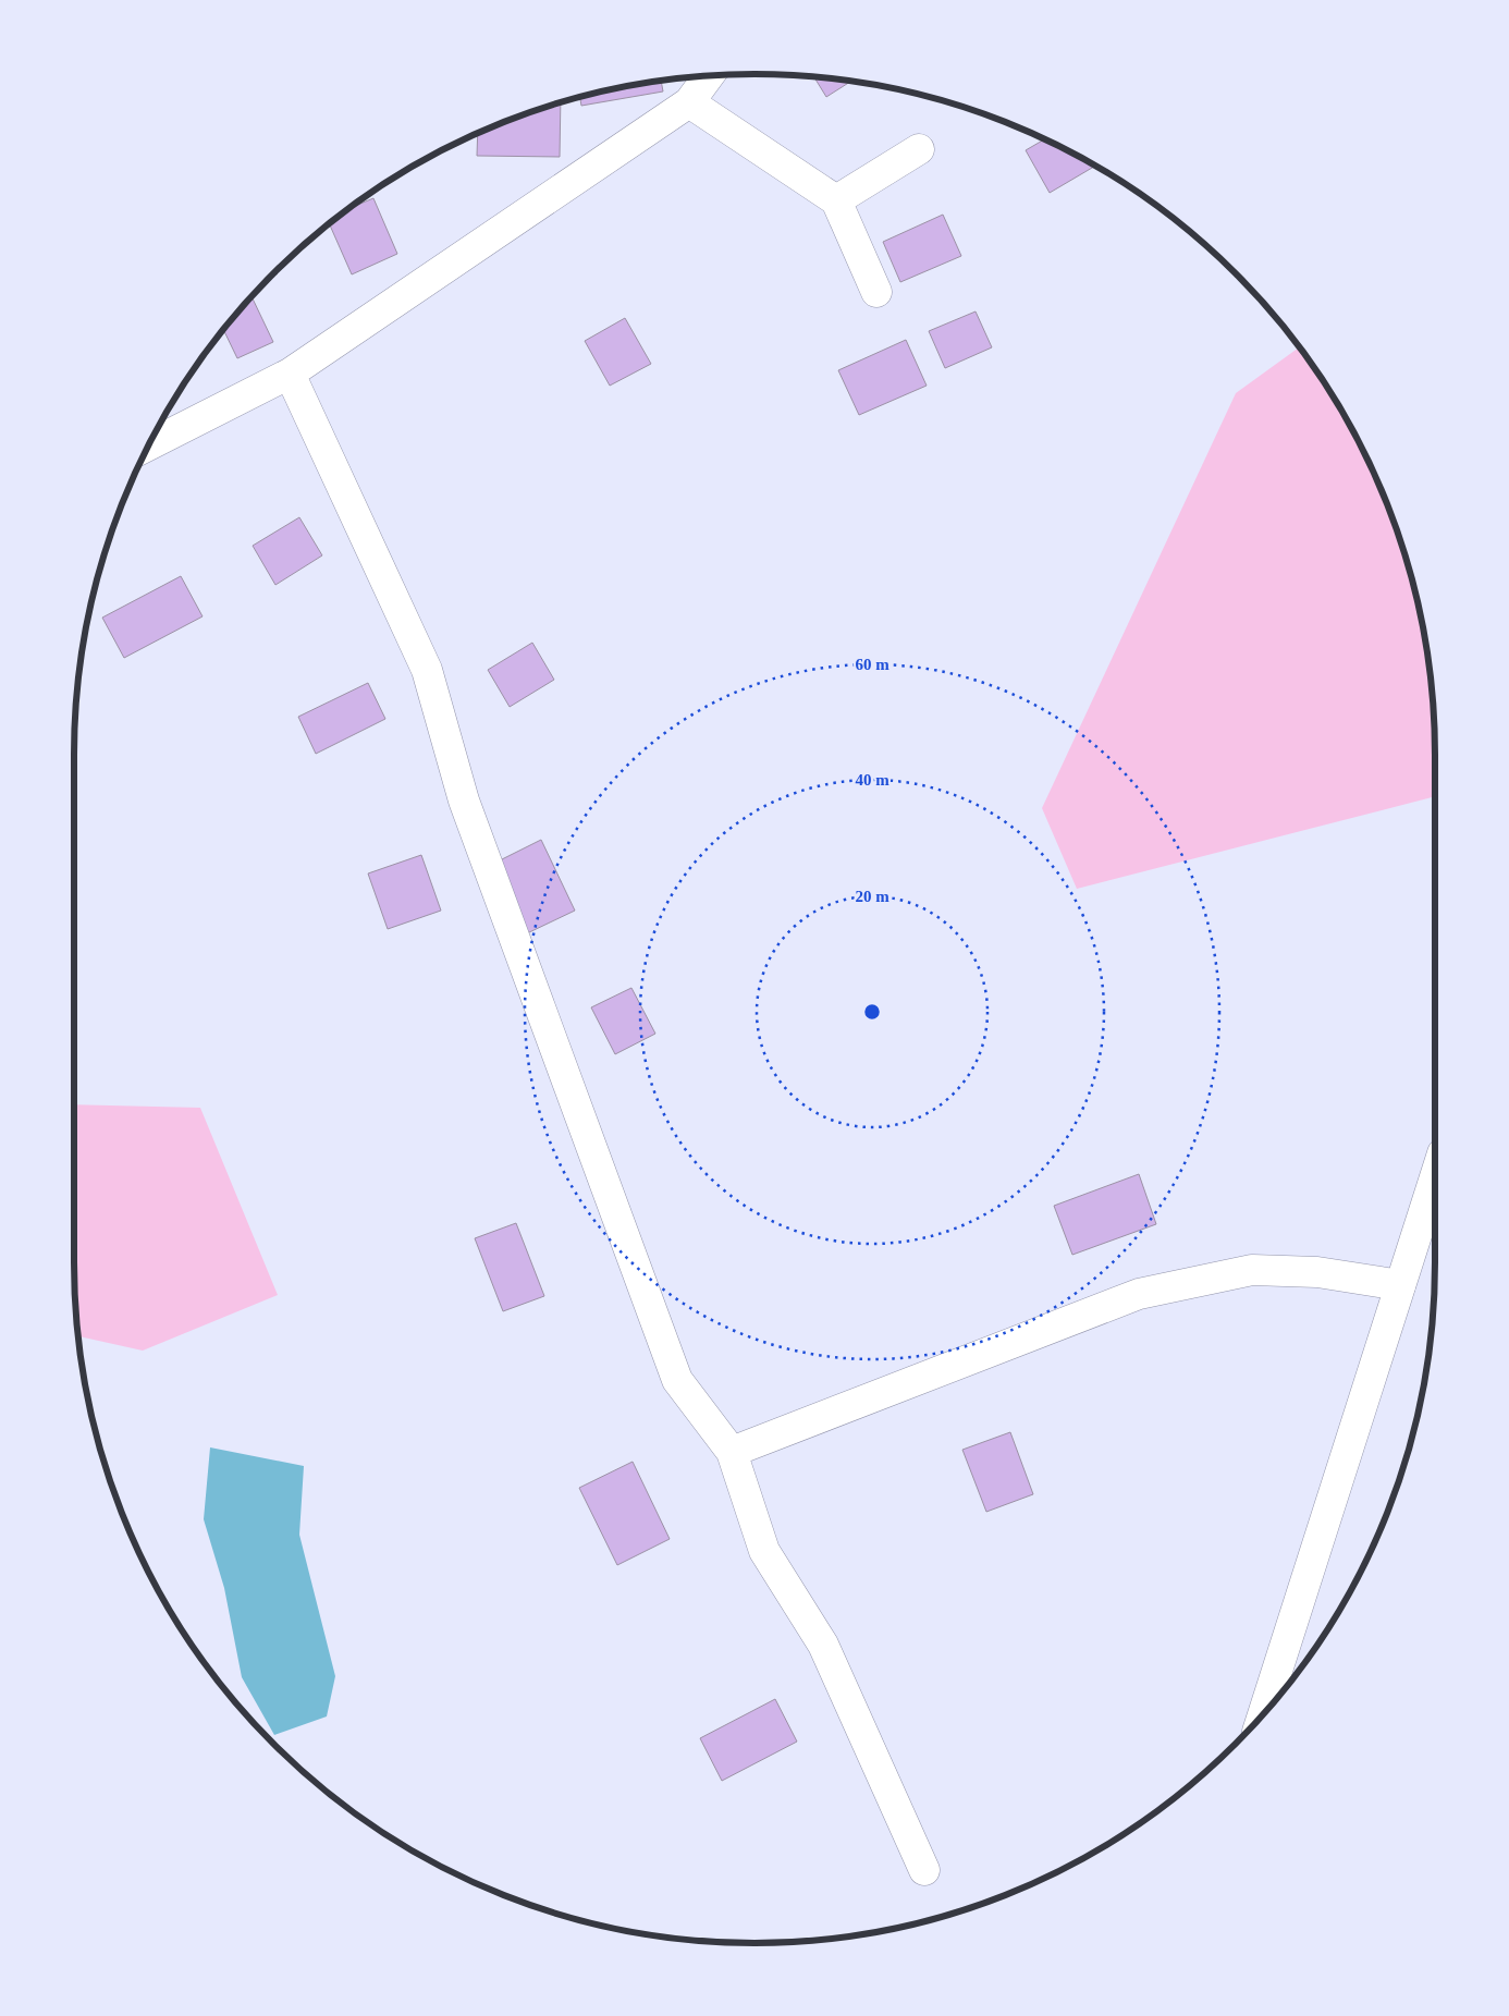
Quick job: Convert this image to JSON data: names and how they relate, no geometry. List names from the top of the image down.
{
  "rings": ["60 m", "40 m", "20 m"]
}
